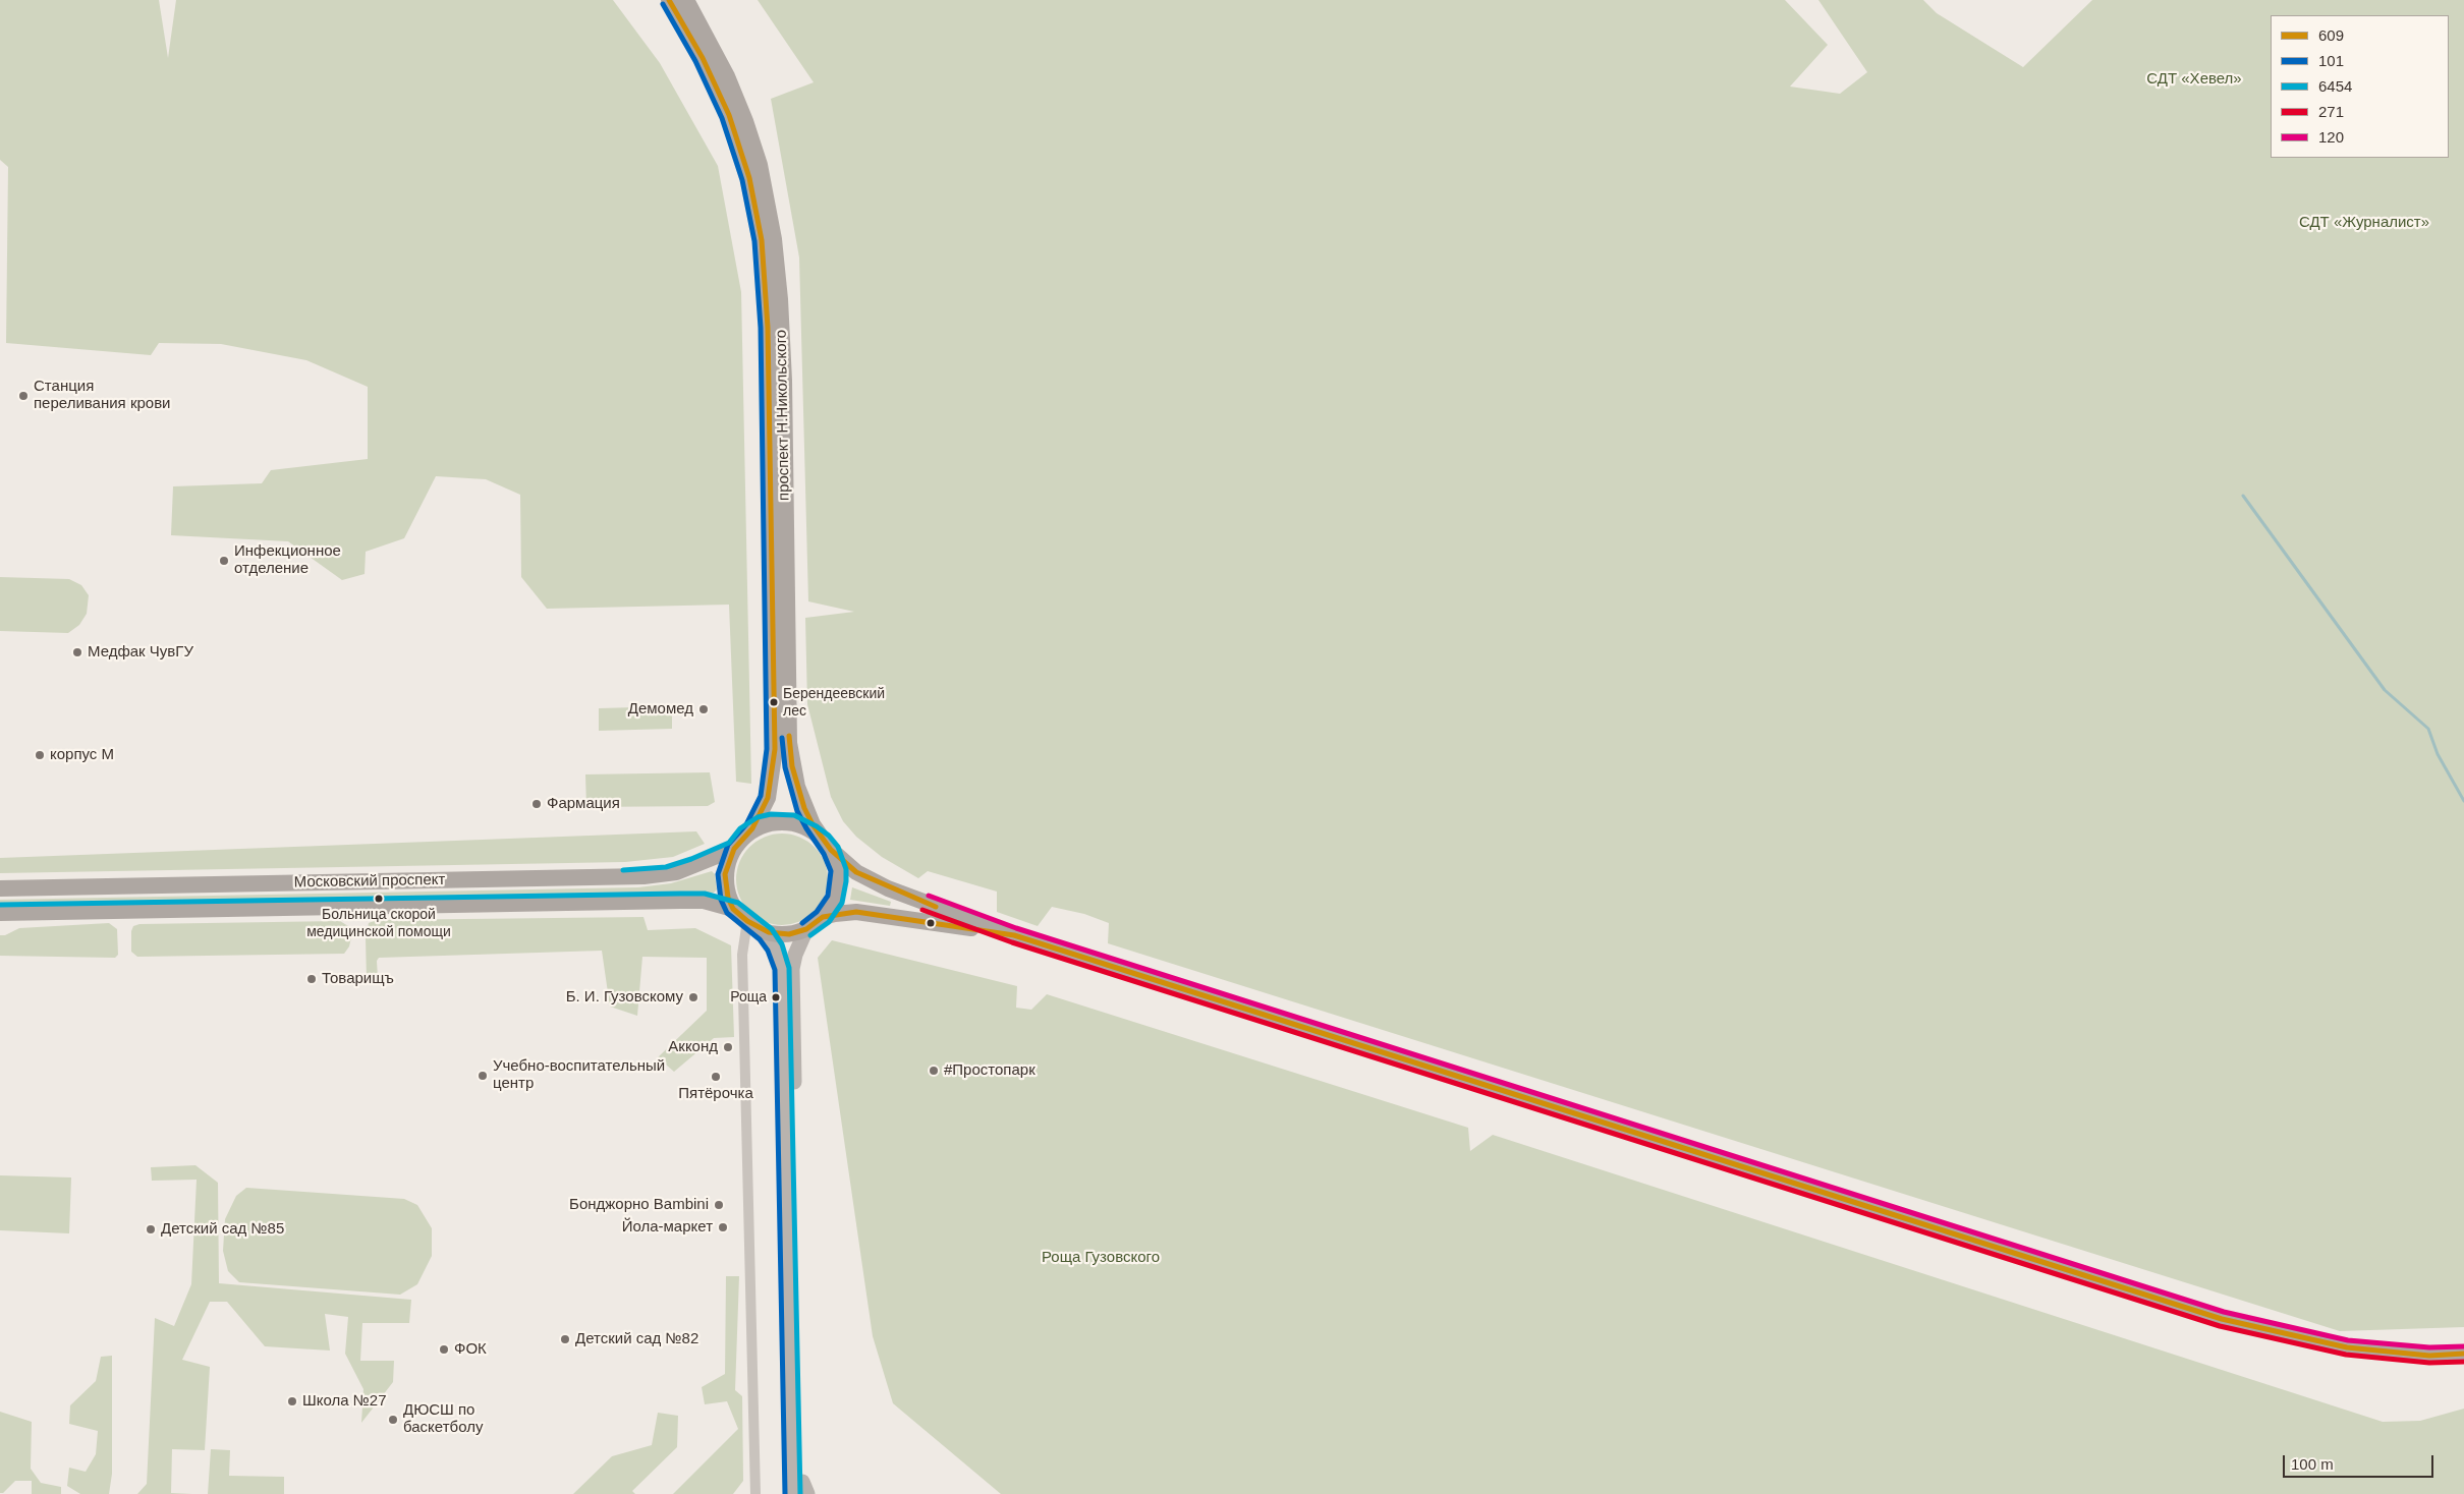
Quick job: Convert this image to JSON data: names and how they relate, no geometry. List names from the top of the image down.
{
  "streets": {
    "main road": ["проспект Н.Никольского", "Московский проспект"]
  },
  "crossings": [
    ["проспект Н.Никольского", "Московский проспект"]
  ],
  "parks": ["СДТ «Хевел»", "СДТ «Журналист»", "Роща Гузовского"],
  "places": [
    "Станция переливания крови",
    "Инфекционное отделение",
    "Медфак ЧувГУ",
    "Берендеевский лес",
    "Демомед",
    "корпус М",
    "Фармация",
    "Больница скорой медицинской помощи",
    "Товарищъ",
    "Б. И. Гузовскому",
    "Роща",
    "Акконд",
    "#Простопарк",
    "Учебно-воспитательный центр",
    "Пятёрочка",
    "Бонджорно Bambini",
    "Йола-маркет",
    "Детский сад №85",
    "Детский сад №82",
    "ФОК",
    "Школа №27",
    "ДЮСШ по баскетболу"
  ],
  "lines": [
    "transit line 609",
    "transit line 101",
    "transit line 6454",
    "transit line 120",
    "transit line 271"
  ],
  "legend": [
    "609",
    "101",
    "6454",
    "271",
    "120"
  ],
  "scale_bar": "100 m"
}
